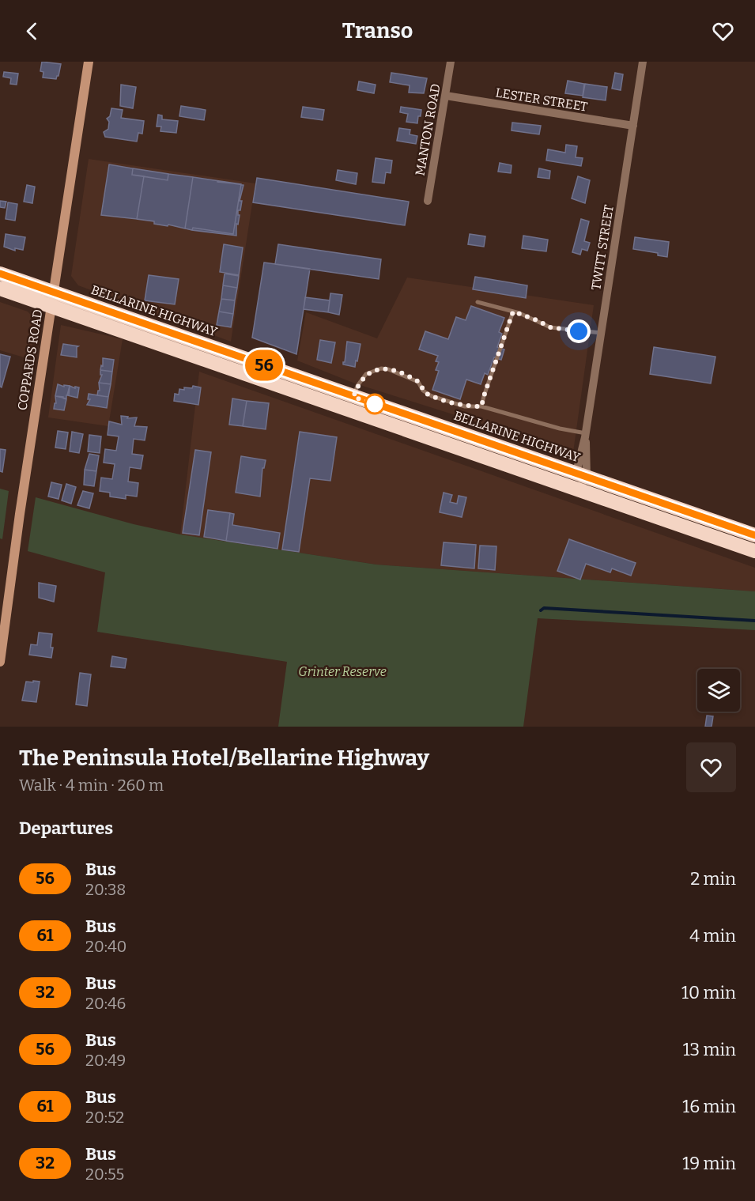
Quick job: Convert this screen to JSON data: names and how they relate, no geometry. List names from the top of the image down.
{
  "streets": {
    "highway": ["BELLARINE HIGHWAY"],
    "street": [
      "LESTER STREET",
      "MANTON ROAD",
      "TWITT STREET",
      "COPPARDS ROAD"
    ]
  },
  "crossings": [
    ["LESTER STREET", "MANTON ROAD"],
    ["LESTER STREET", "TWITT STREET"],
    ["TWITT STREET", "BELLARINE HIGHWAY"],
    ["BELLARINE HIGHWAY", "COPPARDS ROAD"]
  ],
  "parks": ["Grinter Reserve"],
  "lines": ["bus line 56"],
  "page": {
    "header": "Transo",
    "on_map": "56",
    "heading": [
      ["The Peninsula Hotel/Bellarine Highway", "Walk · 4 min · 260 m"],
      "Departures"
    ],
    "list": [
      {
        "mark": "56",
        "name": "Bus",
        "note": "20:38",
        "value": "2 min"
      },
      {
        "mark": "61",
        "name": "Bus",
        "note": "20:40",
        "value": "4 min"
      },
      {
        "mark": "32",
        "name": "Bus",
        "note": "20:46",
        "value": "10 min"
      },
      {
        "mark": "56",
        "name": "Bus",
        "note": "20:49",
        "value": "13 min"
      },
      {
        "mark": "61",
        "name": "Bus",
        "note": "20:52",
        "value": "16 min"
      },
      {
        "mark": "32",
        "name": "Bus",
        "note": "20:55",
        "value": "19 min"
      }
    ]
  }
}
